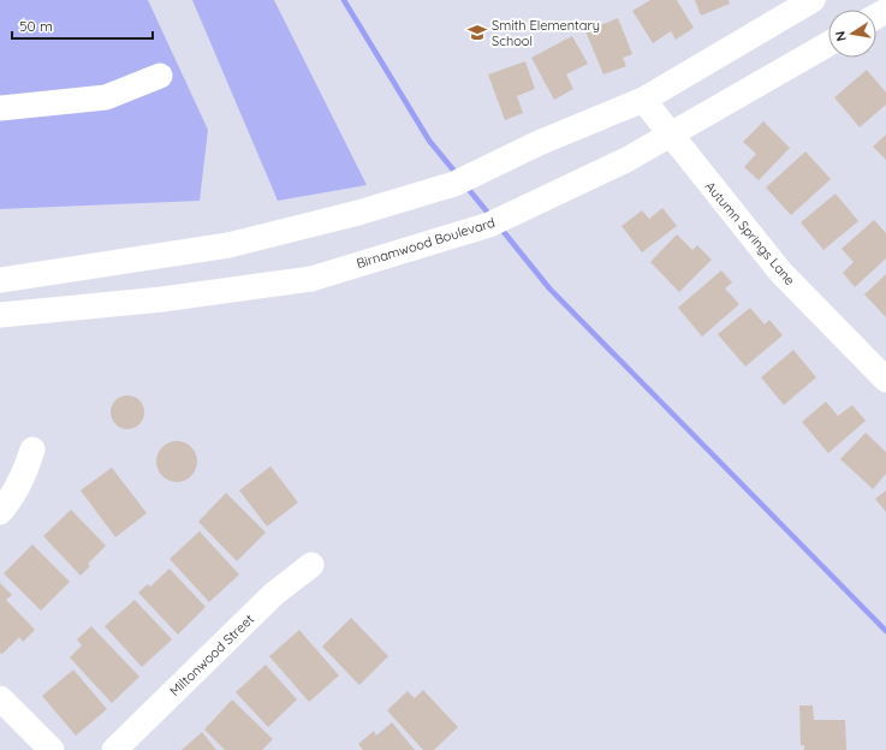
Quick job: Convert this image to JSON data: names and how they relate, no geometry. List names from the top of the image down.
{
  "streets": {
    "street": ["Autumn Springs Lane", "Birnamwood Boulevard", "Miltonwood Street"]
  },
  "crossings": [
    ["Autumn Springs Lane", "Birnamwood Boulevard"]
  ],
  "places": {
    "school or university": ["Smith Elementary School"]
  },
  "scale_bar": "50 m",
  "north": "left"
}
